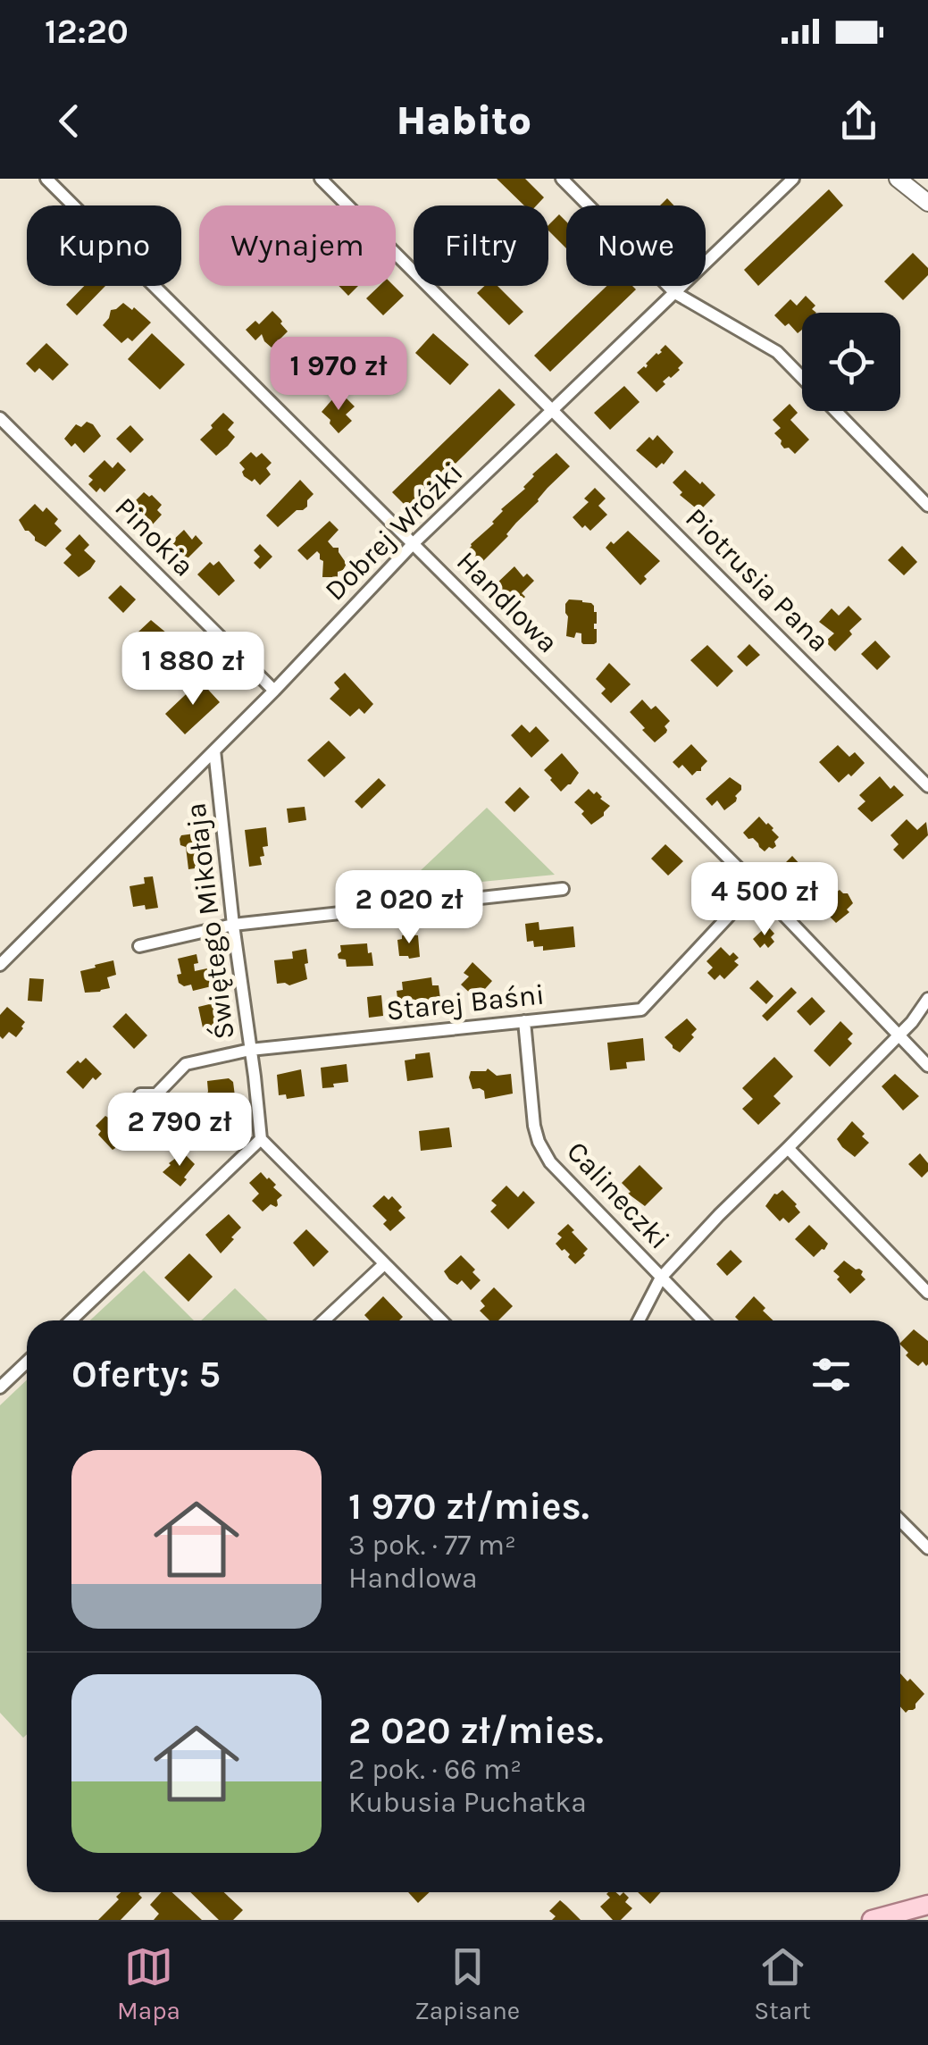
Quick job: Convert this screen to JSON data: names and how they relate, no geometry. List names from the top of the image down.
{
  "streets": {
    "street": [
      "Dobrej Wróżki",
      "Pinokia",
      "Piotrusia Pana",
      "Handlowa",
      "Świętego Mikołaja",
      "Starej Baśni",
      "Calineczki"
    ]
  },
  "crossings": [
    ["Dobrej Wróżki", "Pinokia"],
    ["Dobrej Wróżki", "Piotrusia Pana"],
    ["Dobrej Wróżki", "Handlowa"],
    ["Dobrej Wróżki", "Świętego Mikołaja"],
    ["Handlowa", "Starej Baśni"],
    ["Świętego Mikołaja", "Starej Baśni"],
    ["Starej Baśni", "Calineczki"]
  ],
  "page": {
    "status": "12:20",
    "header": "Habito",
    "chip": [
      "Kupno",
      "Wynajem",
      "Filtry",
      "Nowe"
    ],
    "price": [
      "1 970 zł",
      "1 880 zł",
      "4 500 zł",
      "2 020 zł",
      "2 790 zł"
    ],
    "heading": "Oferty: 5",
    "list": [
      {
        "name": "1 970 zł/mies.",
        "note": "3 pok. · 77 m² · Handlowa"
      },
      {
        "name": "2 020 zł/mies.",
        "note": "2 pok. · 66 m² · Kubusia Puchatka"
      }
    ],
    "tabs": ["Mapa", "Zapisane", "Start"]
  }
}
